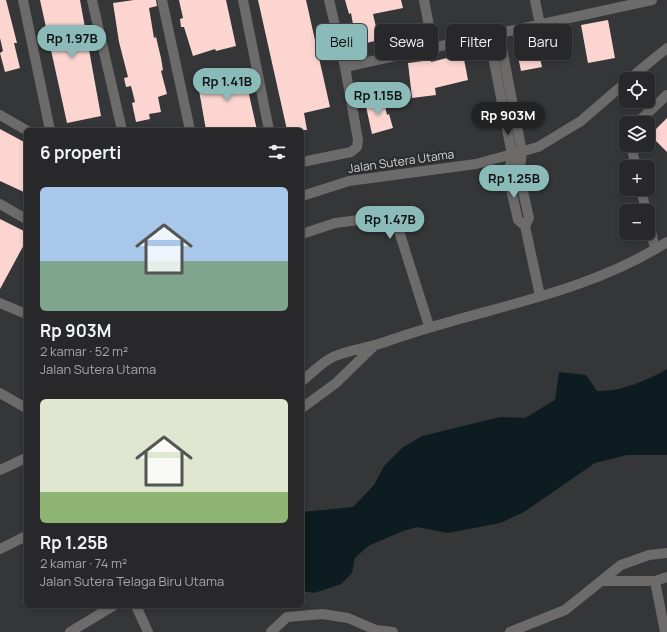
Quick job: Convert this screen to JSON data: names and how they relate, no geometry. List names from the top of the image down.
{
  "streets": {
    "street": ["Jalan Sutera Utama"]
  },
  "page": {
    "chip": [
      "Beli",
      "Sewa",
      "Filter",
      "Baru"
    ],
    "price": [
      "Rp 1.97B",
      "Rp 1.41B",
      "Rp 1.15B",
      "Rp 903M",
      "Rp 1.25B",
      "Rp 1.47B"
    ],
    "map_buttons": ["+", "−"],
    "heading": "6 properti",
    "list": [
      {
        "name": "Rp 903M",
        "note": "2 kamar · 52 m² · Jalan Sutera Utama"
      },
      {
        "name": "Rp 1.25B",
        "note": "2 kamar · 74 m² · Jalan Sutera Telaga Biru Utama"
      }
    ]
  }
}
